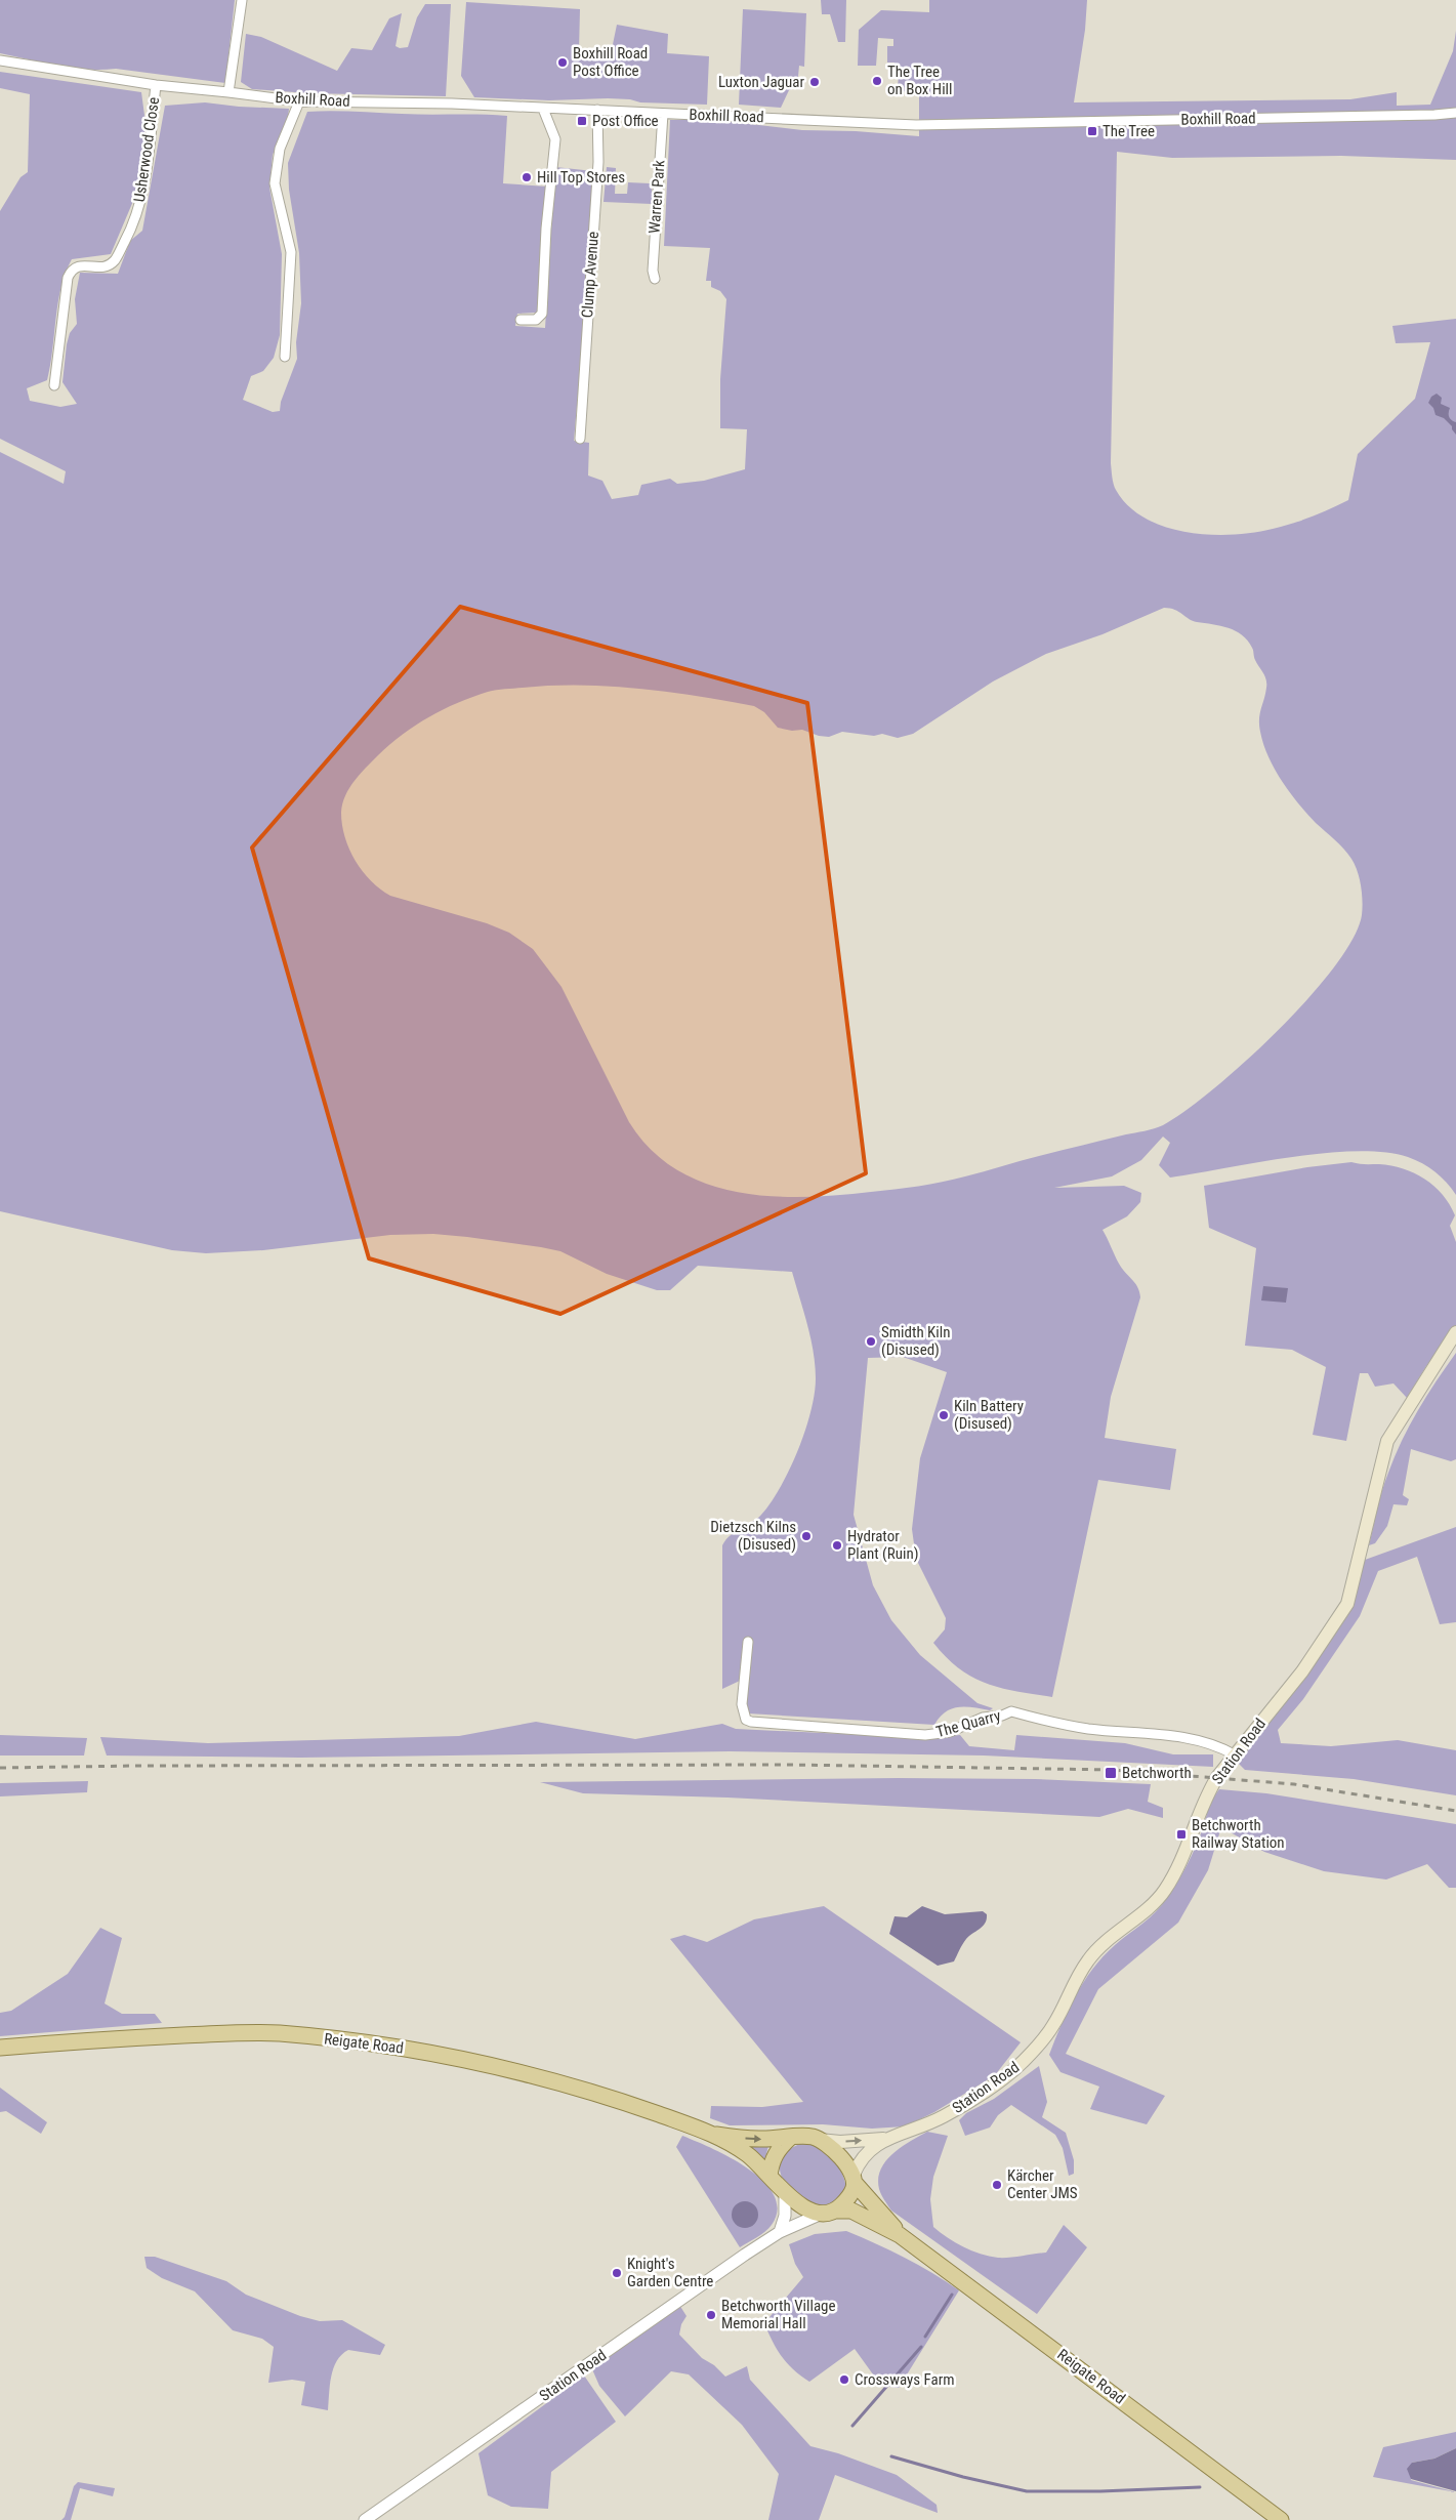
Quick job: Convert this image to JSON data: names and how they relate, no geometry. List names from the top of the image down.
{
  "streets": {
    "main road": ["Station Road", "Reigate Road"],
    "street": [
      "Boxhill Road",
      "Usherwood Close",
      "Warren Park",
      "Clump Avenue",
      "The Quarry"
    ]
  },
  "crossings": [
    ["Boxhill Road", "Usherwood Close"],
    ["Boxhill Road", "Warren Park"],
    ["Boxhill Road", "Clump Avenue"],
    ["The Quarry", "Station Road"],
    ["Station Road", "Reigate Road"]
  ],
  "places": {
    "other": [
      "Boxhill Road Post Office",
      "The Tree on Box Hill",
      "Luxton Jaguar",
      "Hill Top Stores",
      "Smidth Kiln (Disused)",
      "Kiln Battery (Disused)",
      "Dietzsch Kilns (Disused)",
      "Hydrator Plant (Ruin)",
      "Kärcher Center JMS",
      "Knight's Garden Centre",
      "Betchworth Village Memorial Hall",
      "Crossways Farm"
    ],
    "transit": [
      "Post Office",
      "The Tree",
      "Betchworth",
      "Betchworth Railway Station"
    ]
  }
}
